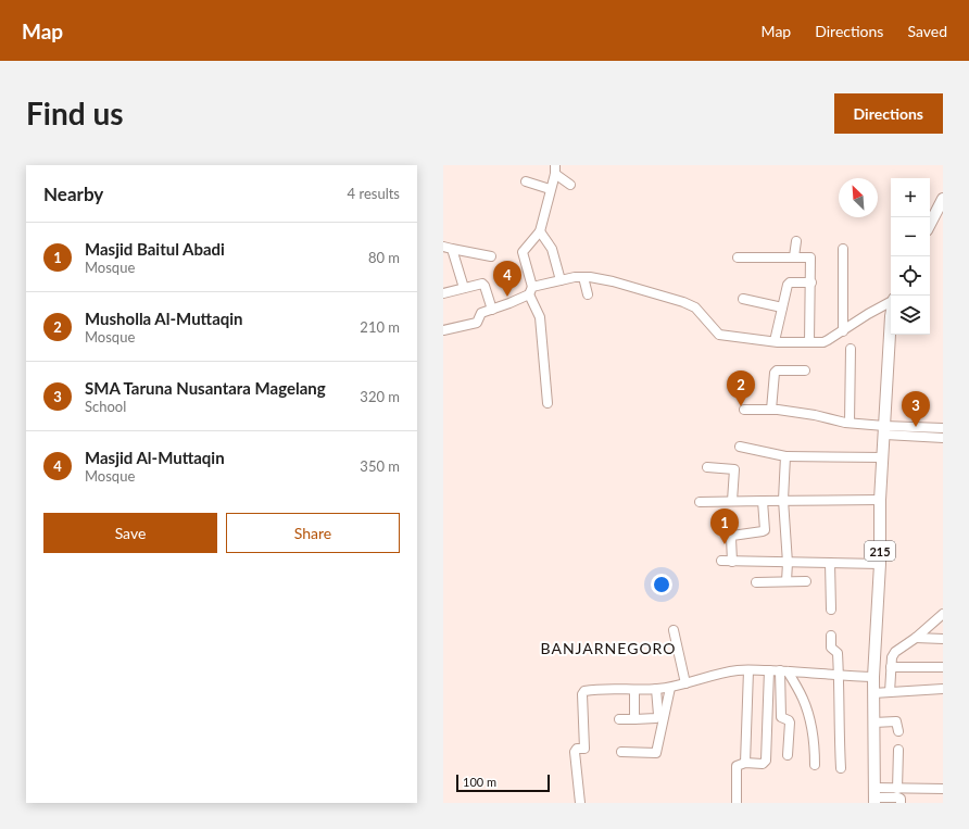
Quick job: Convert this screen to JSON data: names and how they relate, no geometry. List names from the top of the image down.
{
  "streets": {
    "main road": ["215"]
  },
  "districts": ["BANJARNEGORO"],
  "scale_bar": "100 m",
  "north": "top left",
  "page": {
    "header": "Map",
    "nav": ["Map", "Directions", "Saved"],
    "buttons": [
      "Directions",
      ["Save", "Share"]
    ],
    "title": "Find us",
    "heading": ["Nearby", "4 results"],
    "map_buttons": ["+", "−"],
    "list": [
      {
        "mark": "1",
        "name": "Masjid Baitul Abadi",
        "note": "Mosque",
        "value": "80 m"
      },
      {
        "mark": "2",
        "name": "Musholla Al-Muttaqin",
        "note": "Mosque",
        "value": "210 m"
      },
      {
        "mark": "3",
        "name": "SMA Taruna Nusantara Magelang",
        "note": "School",
        "value": "320 m"
      },
      {
        "mark": "4",
        "name": "Masjid Al-Muttaqin",
        "note": "Mosque",
        "value": "350 m"
      }
    ],
    "pins": [
      "4",
      "2",
      "3",
      "1"
    ],
    "scale": "100 m"
  }
}
